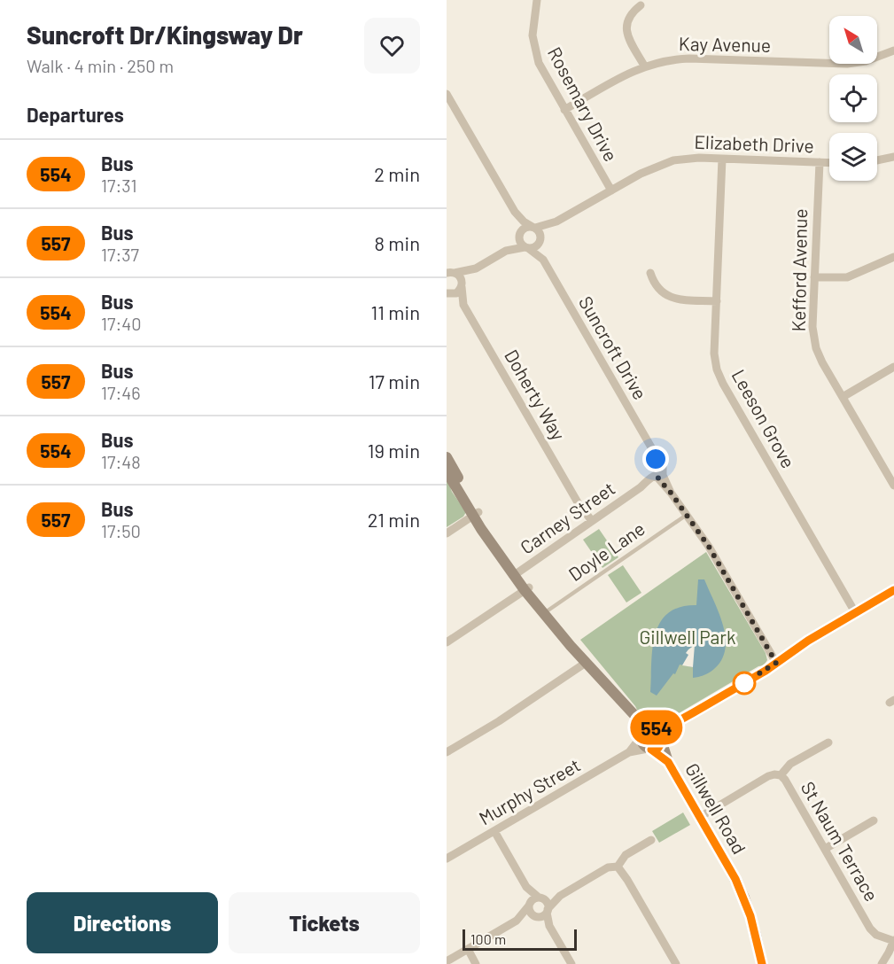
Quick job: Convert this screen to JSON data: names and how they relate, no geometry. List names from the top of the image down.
{
  "streets": {
    "street": [
      "Kay Avenue",
      "Rosemary Drive",
      "Elizabeth Drive",
      "Kefford Avenue",
      "Suncroft Drive",
      "Doherty Way",
      "Leeson Grove",
      "Carney Street",
      "Murphy Street",
      "Gillwell Road",
      "St Naum Terrace"
    ],
    "lane": ["Doyle Lane"]
  },
  "crossings": [
    ["Kay Avenue", "Rosemary Drive"],
    ["Rosemary Drive", "Elizabeth Drive"],
    ["Elizabeth Drive", "Kefford Avenue"],
    ["Elizabeth Drive", "Suncroft Drive"],
    ["Elizabeth Drive", "Leeson Grove"],
    ["Suncroft Drive", "Carney Street"],
    ["Doherty Way", "Carney Street"],
    ["Murphy Street", "Gillwell Road"]
  ],
  "parks": ["Gillwell Park"],
  "lines": ["bus line 554"],
  "scale_bar": "100 m",
  "north": "top left",
  "page": {
    "heading": [
      ["Suncroft Dr/Kingsway Dr", "Walk · 4 min · 250 m"],
      "Departures"
    ],
    "on_map": "554",
    "list": [
      {
        "mark": "554",
        "name": "Bus",
        "note": "17:31",
        "value": "2 min"
      },
      {
        "mark": "557",
        "name": "Bus",
        "note": "17:37",
        "value": "8 min"
      },
      {
        "mark": "554",
        "name": "Bus",
        "note": "17:40",
        "value": "11 min"
      },
      {
        "mark": "557",
        "name": "Bus",
        "note": "17:46",
        "value": "17 min"
      },
      {
        "mark": "554",
        "name": "Bus",
        "note": "17:48",
        "value": "19 min"
      },
      {
        "mark": "557",
        "name": "Bus",
        "note": "17:50",
        "value": "21 min"
      }
    ],
    "buttons": ["Directions", "Tickets"],
    "scale": "100 m"
  }
}
